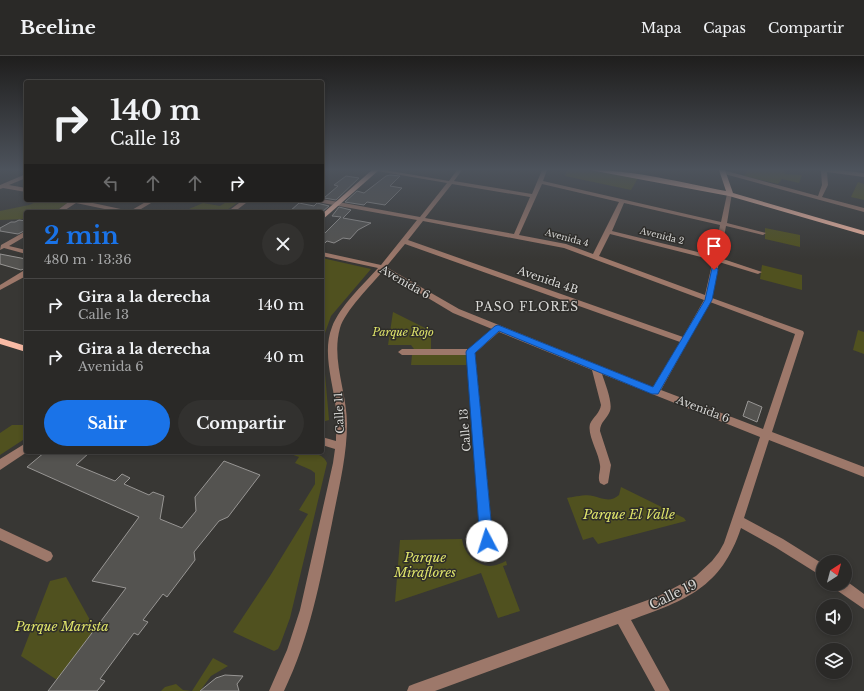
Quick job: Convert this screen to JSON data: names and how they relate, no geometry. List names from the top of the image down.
{
  "streets": {
    "street": [
      "Avenida 2",
      "Avenida 4",
      "Avenida 4B",
      "Avenida 6",
      "Calle 11",
      "Calle 13",
      "Calle 19"
    ]
  },
  "crossings": [
    ["Avenida 4", "Calle 11"],
    ["Avenida 4", "Calle 19"],
    ["Avenida 4B", "Calle 11"],
    ["Avenida 6", "Calle 11"],
    ["Avenida 6", "Calle 19"]
  ],
  "districts": ["PASO FLORES"],
  "parks": [
    "Parque Rojo",
    "Parque El Valle",
    "Parque Miraflores",
    "Parque Marista"
  ],
  "north": "top right",
  "page": {
    "header": "Beeline",
    "nav": ["Mapa", "Capas", "Compartir"],
    "turn": ["140 m", "Calle 13"],
    "heading": ["2 min", "480 m · 13:36"],
    "list": [
      {
        "name": "Gira a la derecha",
        "note": "Calle 13",
        "value": "140 m"
      },
      {
        "name": "Gira a la derecha",
        "note": "Avenida 6",
        "value": "40 m"
      }
    ],
    "buttons": ["Salir", "Compartir"]
  }
}
